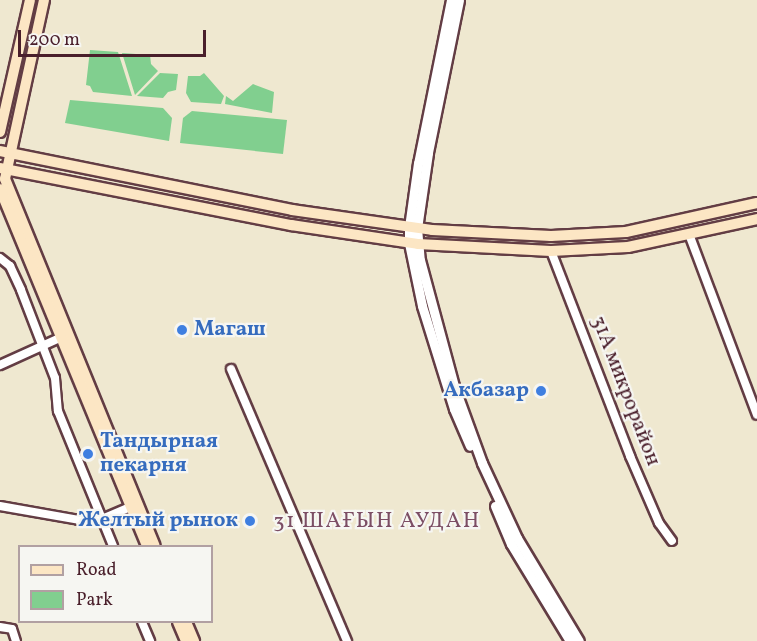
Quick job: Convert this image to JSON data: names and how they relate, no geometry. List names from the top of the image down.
{
  "streets": {
    "street": ["31А микрорайон"]
  },
  "districts": ["31 ШАҒЫН АУДАН"],
  "places": [
    "Магаш",
    "Акбазар",
    "Тандырная пекарня",
    "Желтый рынок"
  ],
  "legend": ["Road", "Park"],
  "scale_bar": "200 m"
}
